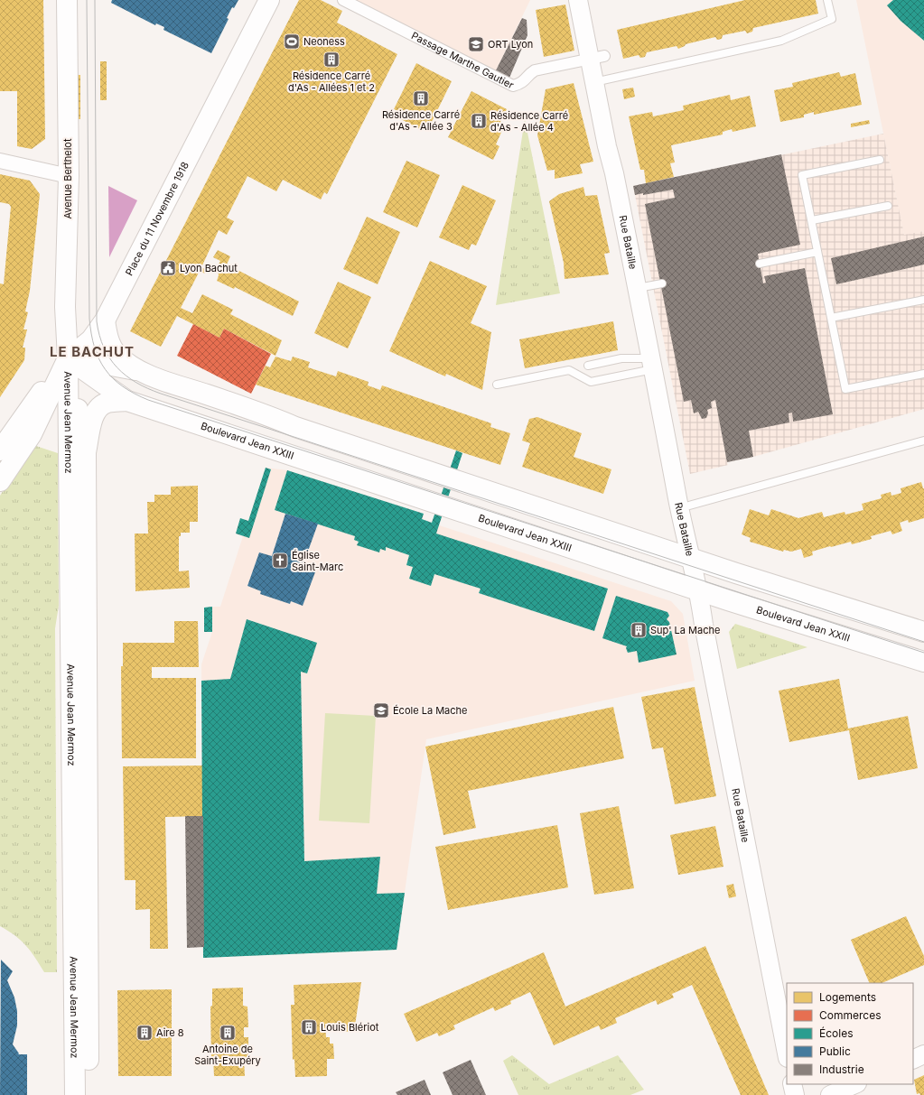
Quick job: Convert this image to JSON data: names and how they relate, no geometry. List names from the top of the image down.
{
  "streets": {
    "main road": [
      "Avenue Berthelot",
      "Place du 11 Novembre 1918",
      "Avenue Jean Mermoz",
      "Boulevard Jean XXIII"
    ],
    "street": ["Passage Marthe Gautier", "Rue Bataille"]
  },
  "crossings": [
    ["Passage Marthe Gautier", "Rue Bataille"],
    ["Avenue Berthelot", "Place du 11 Novembre 1918"],
    ["Avenue Berthelot", "Avenue Jean Mermoz"],
    ["Avenue Berthelot", "Boulevard Jean XXIII"],
    ["Place du 11 Novembre 1918", "Avenue Jean Mermoz"],
    ["Place du 11 Novembre 1918", "Boulevard Jean XXIII"],
    ["Rue Bataille", "Boulevard Jean XXIII"],
    ["Avenue Jean Mermoz", "Boulevard Jean XXIII"]
  ],
  "districts": ["LE BACHUT"],
  "places": {
    "sports": ["Neoness"],
    "school or university": ["ORT Lyon", "École La Mache"],
    "building": [
      "Résidence Carré d'As - Allées 1 et 2",
      "Résidence Carré d'As - Allée 3",
      "Résidence Carré d'As - Allée 4",
      "Sup' La Mache",
      "Louis Blériot",
      "Aire 8",
      "Antoine de Saint-Exupéry"
    ],
    "public building": ["Lyon Bachut"],
    "church": ["Église Saint-Marc"]
  },
  "legend": [
    "Logements",
    "Commerces",
    "Écoles",
    "Public",
    "Industrie"
  ]
}
